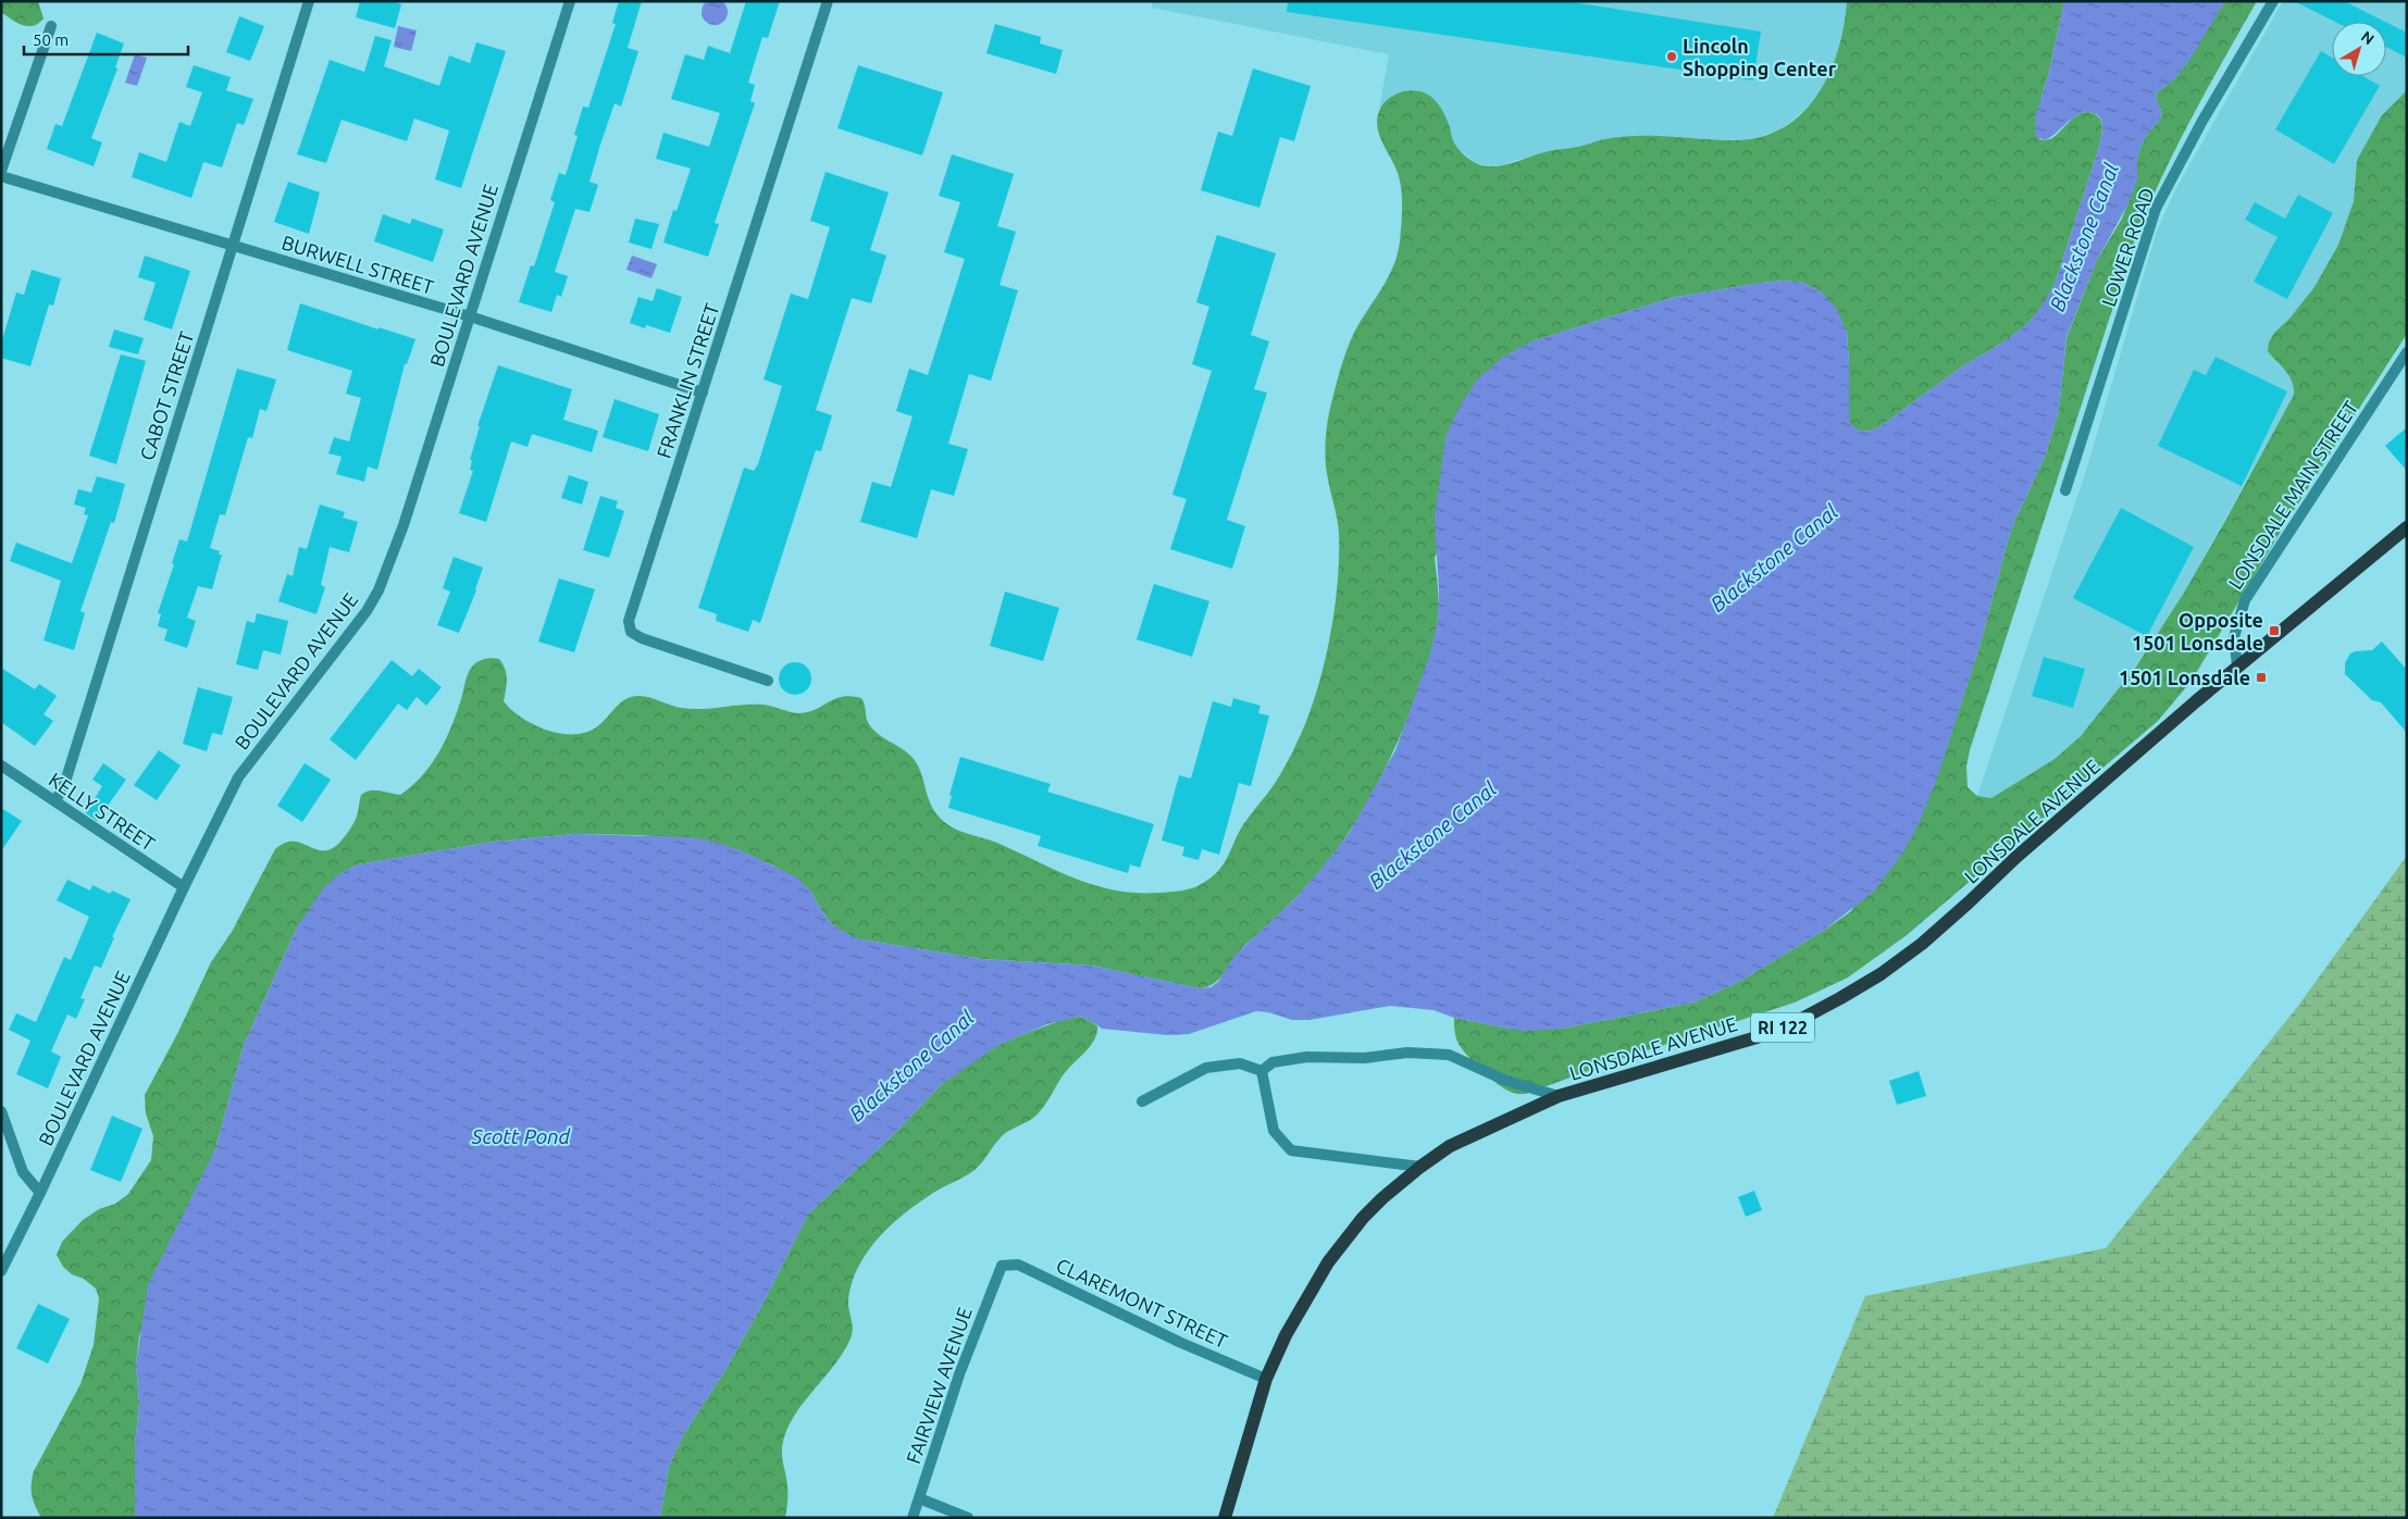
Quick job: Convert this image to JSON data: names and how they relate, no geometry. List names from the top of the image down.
{
  "streets": {
    "main road": ["LONSDALE AVENUE", "RI 122"],
    "street": [
      "LOWER ROAD",
      "BURWELL STREET",
      "BOULEVARD AVENUE",
      "FRANKLIN STREET",
      "CABOT STREET",
      "LONSDALE MAIN STREET",
      "KELLY STREET",
      "CLAREMONT STREET",
      "FAIRVIEW AVENUE"
    ]
  },
  "crossings": [
    ["BURWELL STREET", "BOULEVARD AVENUE"],
    ["BURWELL STREET", "FRANKLIN STREET"],
    ["BURWELL STREET", "CABOT STREET"],
    ["BOULEVARD AVENUE", "KELLY STREET"],
    ["CABOT STREET", "KELLY STREET"],
    ["LONSDALE MAIN STREET", "LONSDALE AVENUE"],
    ["LONSDALE AVENUE", "CLAREMONT STREET"],
    ["CLAREMONT STREET", "FAIRVIEW AVENUE"]
  ],
  "water": ["Blackstone Canal", "Scott Pond"],
  "places": {
    "other": ["Lincoln Shopping Center"],
    "transit": ["Opposite 1501 Lonsdale", "1501 Lonsdale"]
  },
  "scale_bar": "50 m",
  "north": "top right"
}
